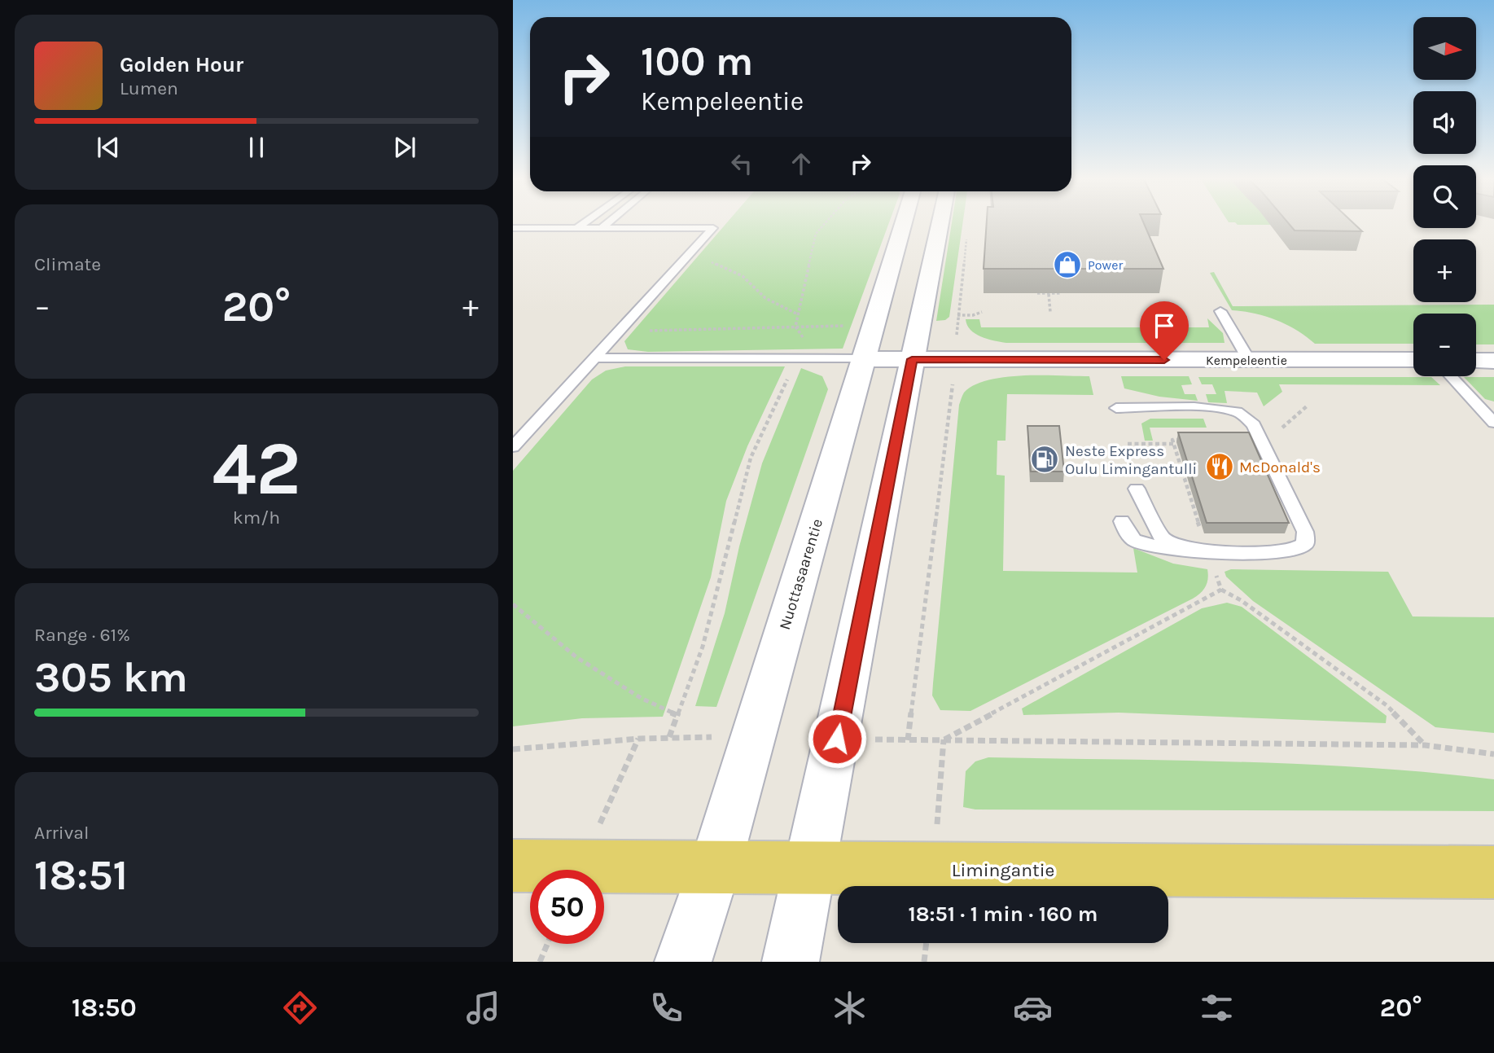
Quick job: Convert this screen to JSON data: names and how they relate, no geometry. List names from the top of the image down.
{
  "streets": {
    "main road": ["Kempeleentie", "Nuottasaarentie", "Limingantie"]
  },
  "crossings": [
    ["Kempeleentie", "Nuottasaarentie"],
    ["Nuottasaarentie", "Limingantie"]
  ],
  "places": {
    "shop": ["Power"],
    "fuel station": ["Neste Express Oulu Limingantulli"],
    "restaurant": ["McDonald's"]
  },
  "north": "right",
  "page": {
    "map_buttons": ["+", "−"],
    "turn": ["100 m", "Kempeleentie"],
    "song": ["Golden Hour", "Lumen"],
    "tile": [
      "Climate",
      ["42", "km/h"],
      ["Range · 61%", "305 km"],
      ["Arrival", "18:51"]
    ],
    "heat": ["−", "20°", "+"],
    "limit": "50",
    "trip": "18:51 · 1 min · 160 m",
    "tabs": ["18:50", "20°"]
  }
}
